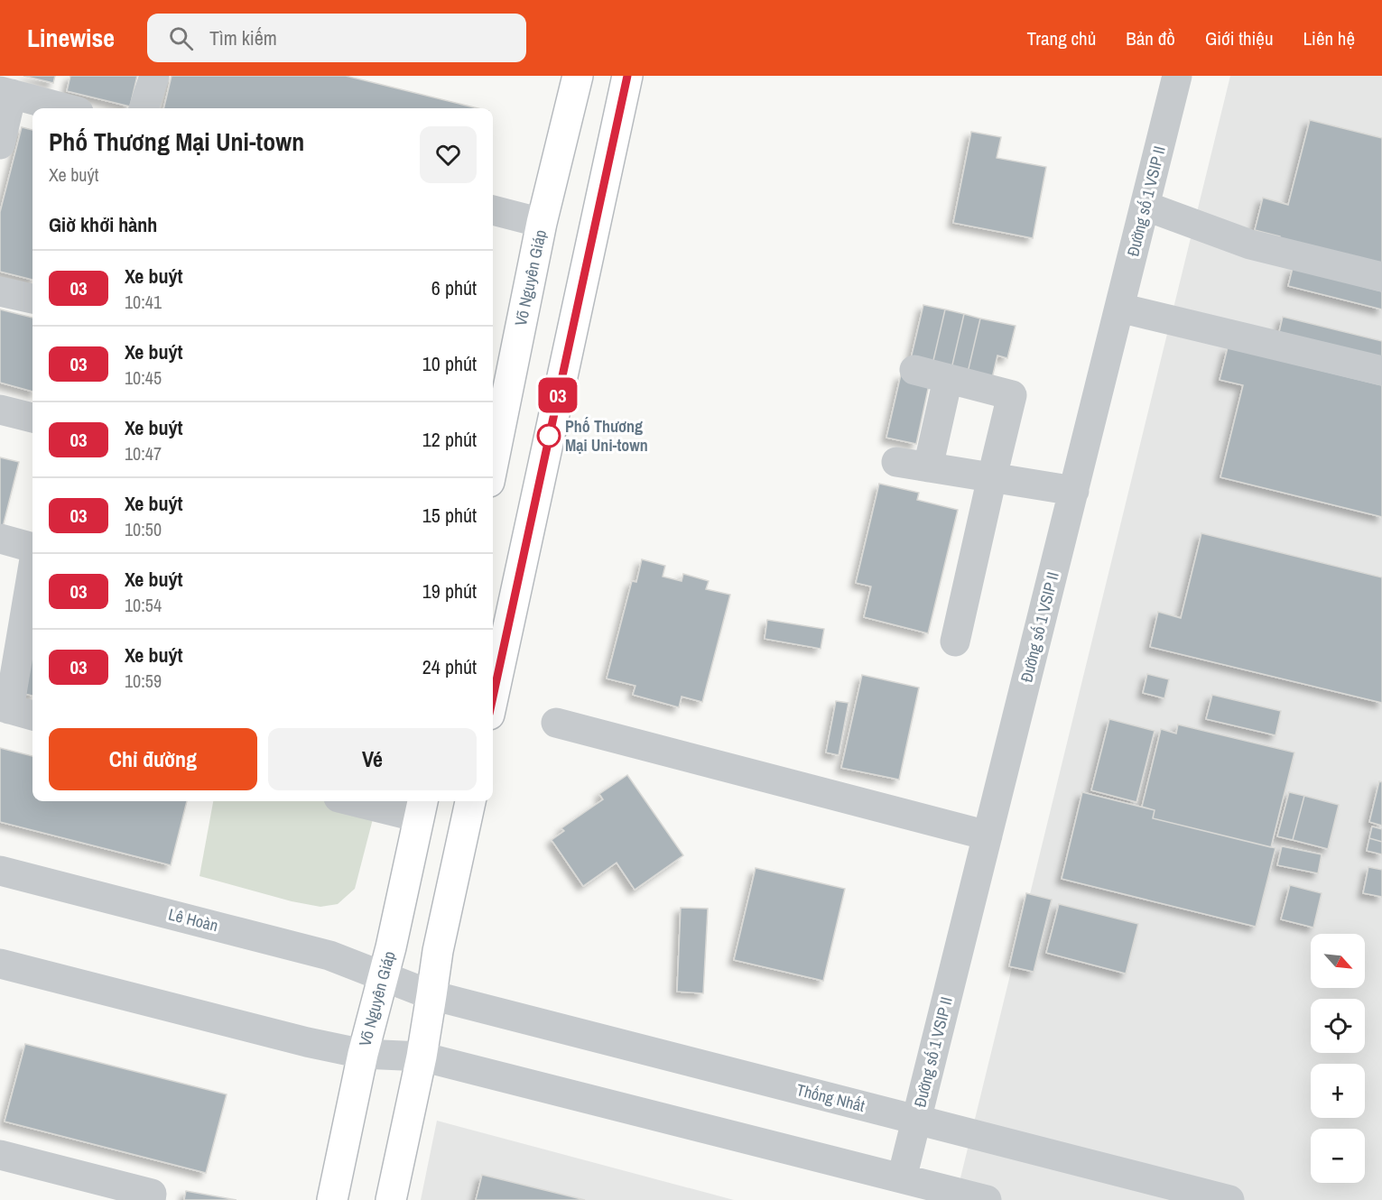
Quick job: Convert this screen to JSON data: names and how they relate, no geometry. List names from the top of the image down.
{
  "streets": {
    "main road": ["Võ Nguyên Giáp"],
    "street": ["Đường số 1 VSIP II", "Lê Hoàn", "Thống Nhất"]
  },
  "crossings": [
    ["Đường số 1 VSIP II", "Thống Nhất"],
    ["Võ Nguyên Giáp", "Lê Hoàn"],
    ["Lê Hoàn", "Thống Nhất"]
  ],
  "places": ["Phố Thương Mại Uni-town"],
  "lines": ["bus line 03"],
  "north": "bottom right",
  "page": {
    "header": "Linewise",
    "search": "Tìm kiếm",
    "nav": [
      "Trang chủ",
      "Bản đồ",
      "Giới thiệu",
      "Liên hệ"
    ],
    "on_map": "03",
    "heading": [
      ["Phố Thương Mại Uni-town", "Xe buýt"],
      "Giờ khởi hành"
    ],
    "list": [
      {
        "mark": "03",
        "name": "Xe buýt",
        "note": "10:41",
        "value": "6 phút"
      },
      {
        "mark": "03",
        "name": "Xe buýt",
        "note": "10:45",
        "value": "10 phút"
      },
      {
        "mark": "03",
        "name": "Xe buýt",
        "note": "10:47",
        "value": "12 phút"
      },
      {
        "mark": "03",
        "name": "Xe buýt",
        "note": "10:50",
        "value": "15 phút"
      },
      {
        "mark": "03",
        "name": "Xe buýt",
        "note": "10:54",
        "value": "19 phút"
      },
      {
        "mark": "03",
        "name": "Xe buýt",
        "note": "10:59",
        "value": "24 phút"
      }
    ],
    "buttons": ["Chỉ đường", "Vé"],
    "map_buttons": ["+", "−"]
  }
}
